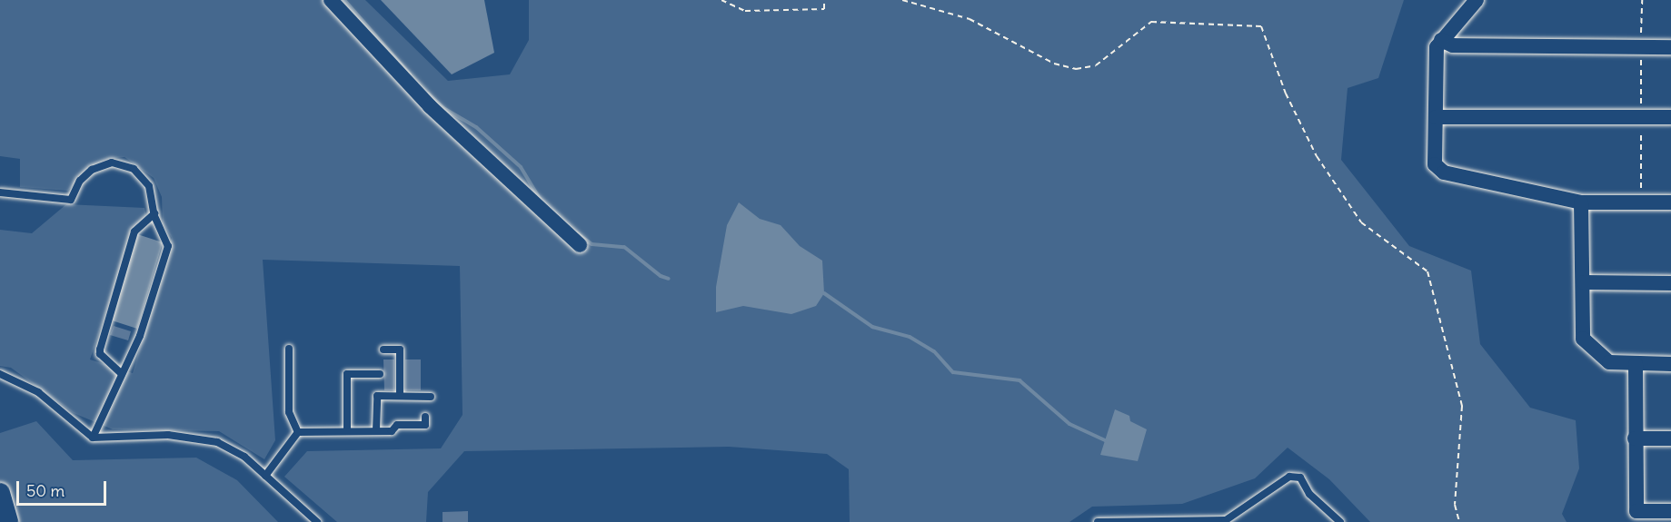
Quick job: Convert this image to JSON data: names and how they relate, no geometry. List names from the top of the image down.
{
  "scale_bar": "50 m"
}
